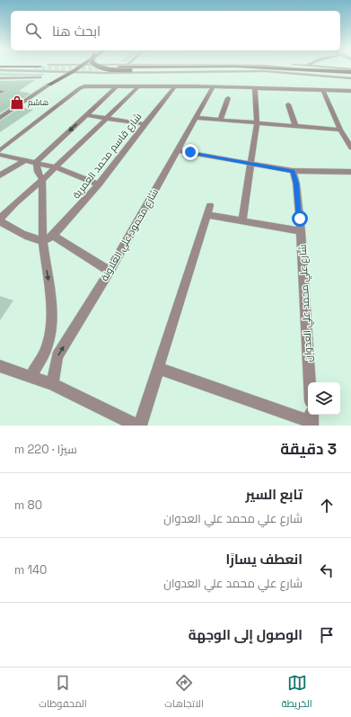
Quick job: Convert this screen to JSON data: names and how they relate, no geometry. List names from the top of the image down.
{
  "streets": {
    "street": ["شارع قاسم محمد العمرية", "شارع محمود علي العلاونة", "شارع علي محمد علي العدوان"]
  },
  "places": {
    "shop": ["هاشم"]
  },
  "page": {
    "search": "ابحث هنا",
    "heading": ["3 دقيقة", "سيرًا · 220 m"],
    "list": [
      ["تابع السير", "شارع علي محمد علي العدوان", "80 m"],
      ["انعطف يسارًا", "شارع علي محمد علي العدوان", "140 m"],
      "الوصول إلى الوجهة"
    ],
    "nav": ["الخريطة", "الاتجاهات", "المحفوظات"]
  }
}
